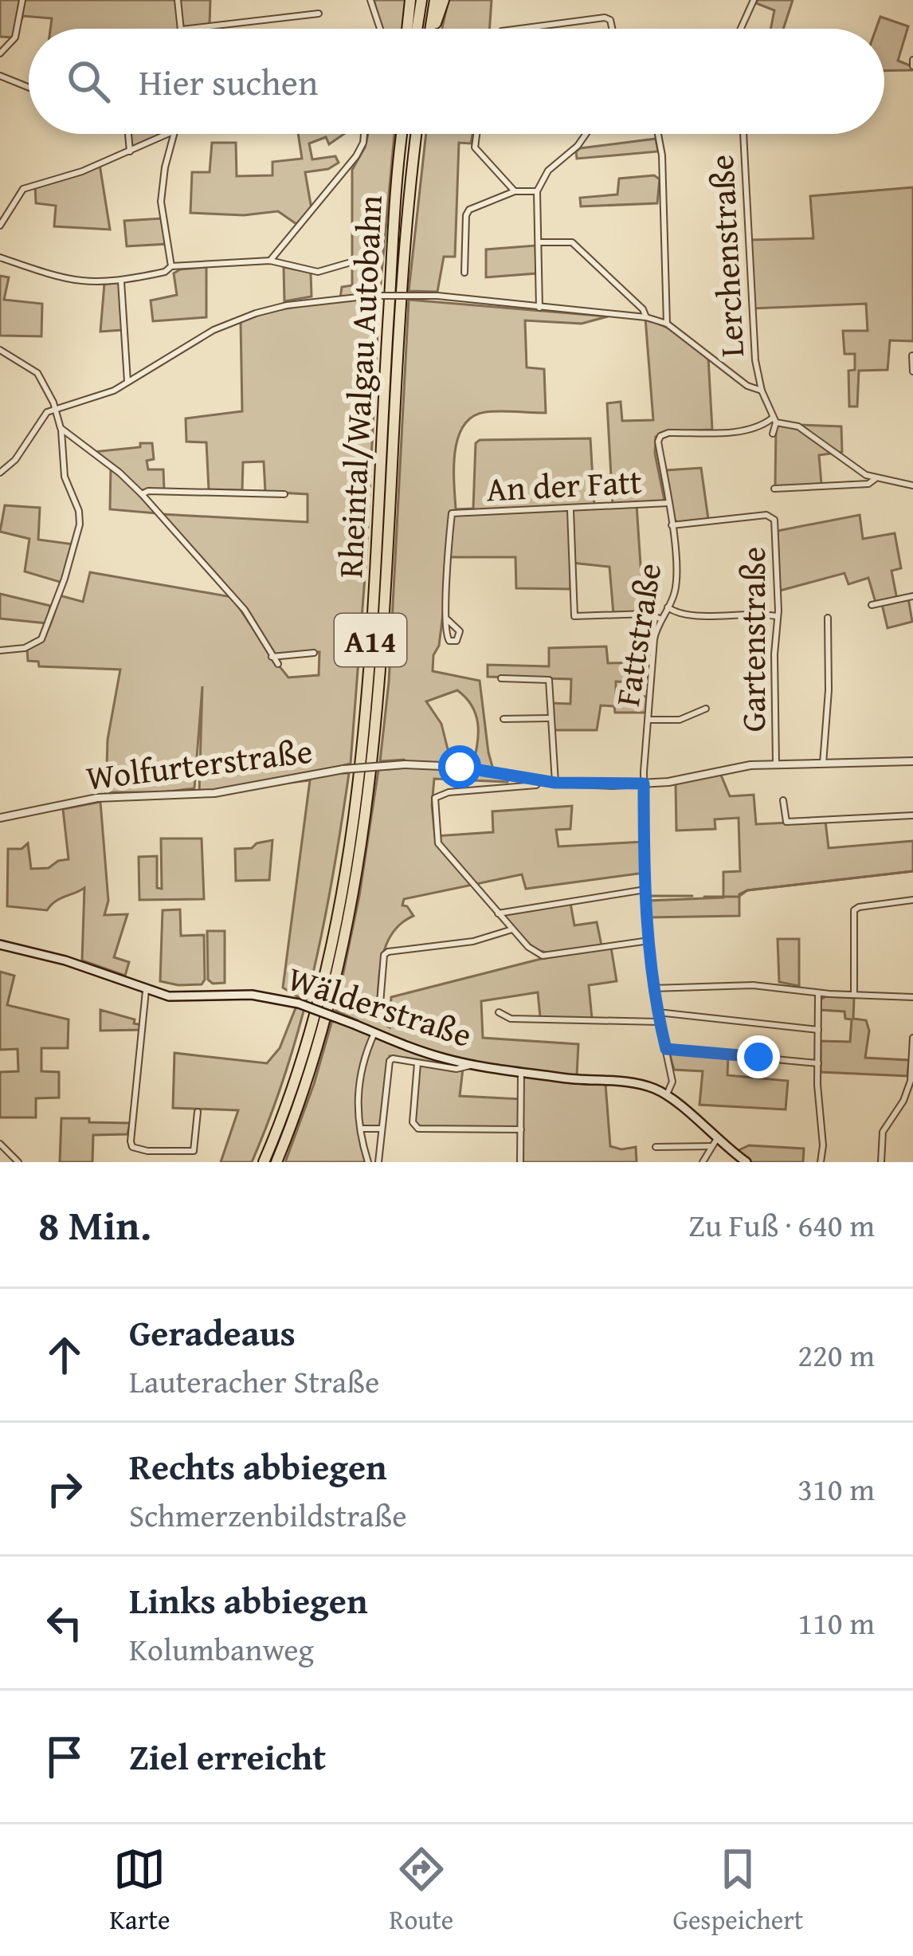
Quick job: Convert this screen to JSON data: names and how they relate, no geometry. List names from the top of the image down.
{
  "streets": {
    "highway": ["Rheintal/Walgau Autobahn", "A14"],
    "main road": ["Wälderstraße"],
    "street": [
      "Lerchenstraße",
      "An der Fatt",
      "Fattstraße",
      "Gartenstraße",
      "Wolfurterstraße"
    ]
  },
  "crossings": [
    ["Lerchenstraße", "Fattstraße"],
    ["An der Fatt", "Fattstraße"],
    ["Fattstraße", "Gartenstraße"],
    ["Fattstraße", "Wolfurterstraße"],
    ["Fattstraße", "Wälderstraße"],
    ["Gartenstraße", "Wolfurterstraße"]
  ],
  "page": {
    "search": "Hier suchen",
    "heading": ["8 Min.", "Zu Fuß · 640 m"],
    "list": [
      ["Geradeaus", "Lauteracher Straße", "220 m"],
      ["Rechts abbiegen", "Schmerzenbildstraße", "310 m"],
      ["Links abbiegen", "Kolumbanweg", "110 m"],
      "Ziel erreicht"
    ],
    "nav": ["Karte", "Route", "Gespeichert"]
  }
}
